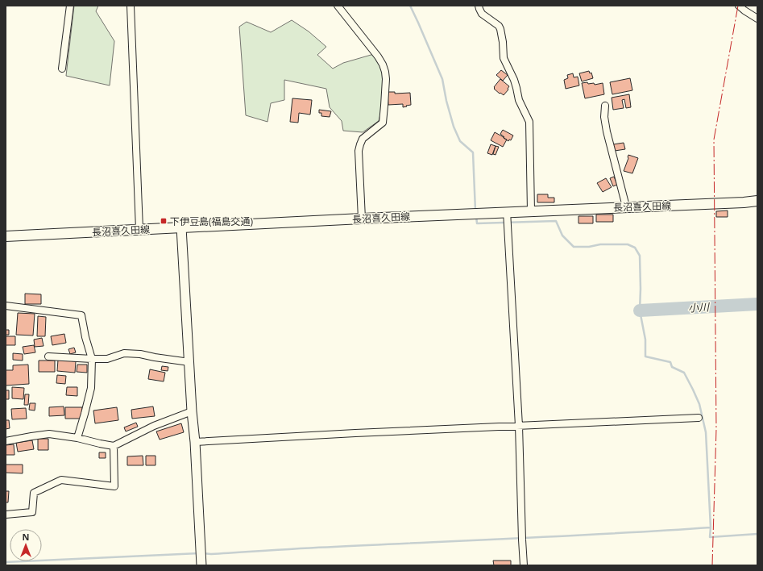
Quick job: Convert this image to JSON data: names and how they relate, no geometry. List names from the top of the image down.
{
  "streets": {
    "main road": ["長沼喜久田線"]
  },
  "water": ["小川"],
  "places": {
    "transit": ["下伊豆島(福島交通)"]
  },
  "north": "top"
}
